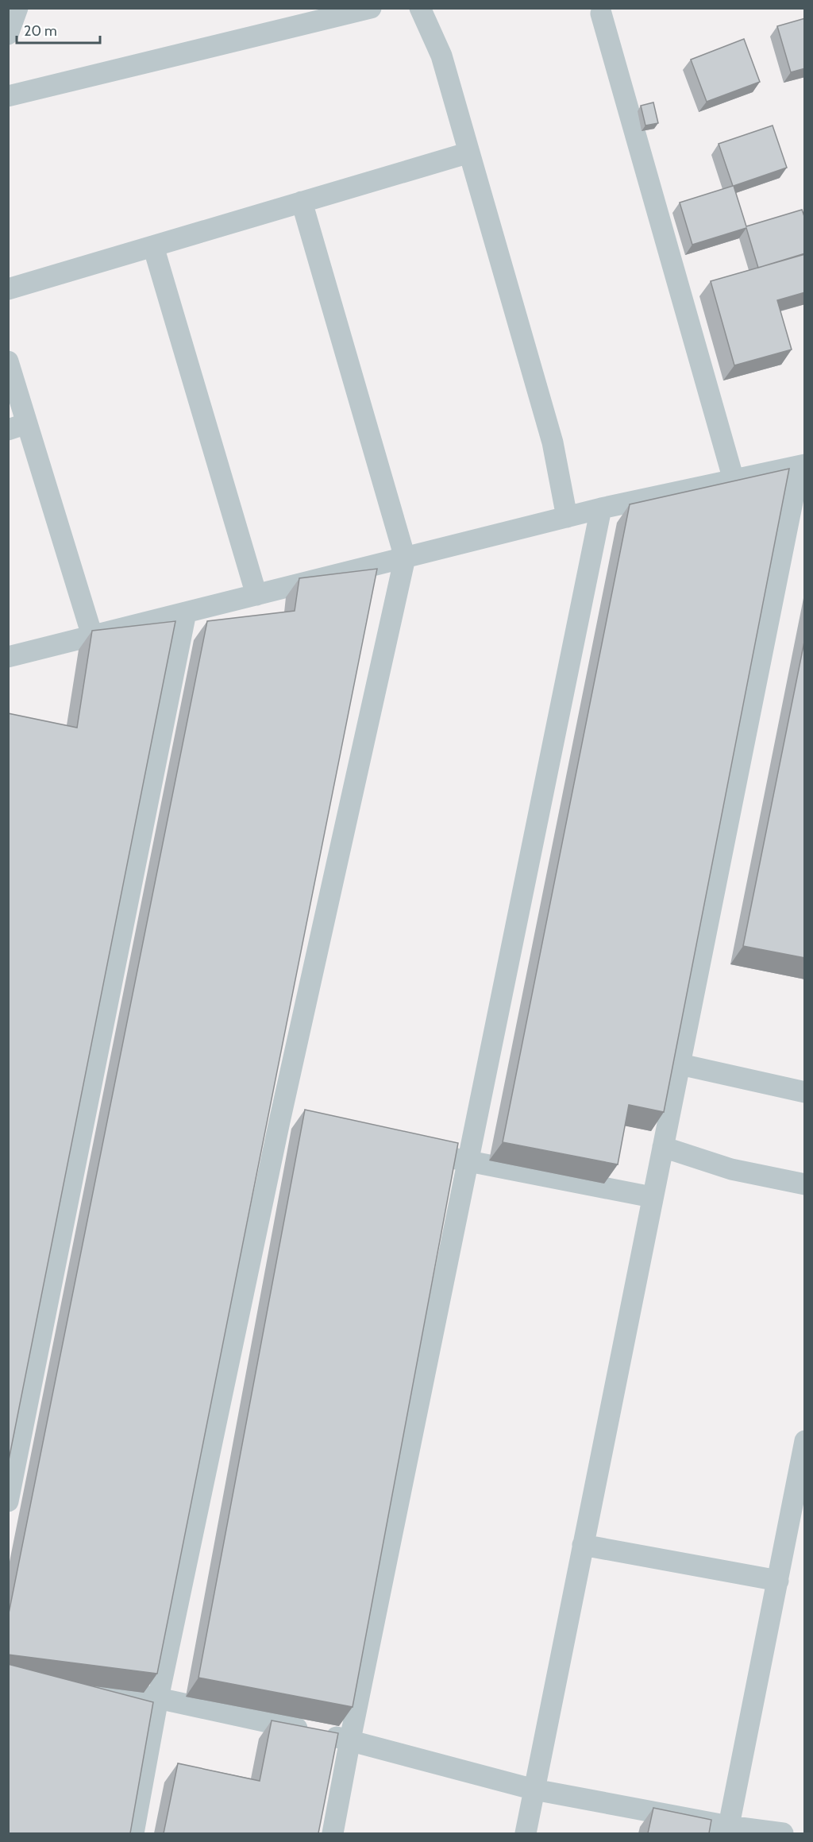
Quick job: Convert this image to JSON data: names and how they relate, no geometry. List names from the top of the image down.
{
  "scale_bar": "20 m"
}
